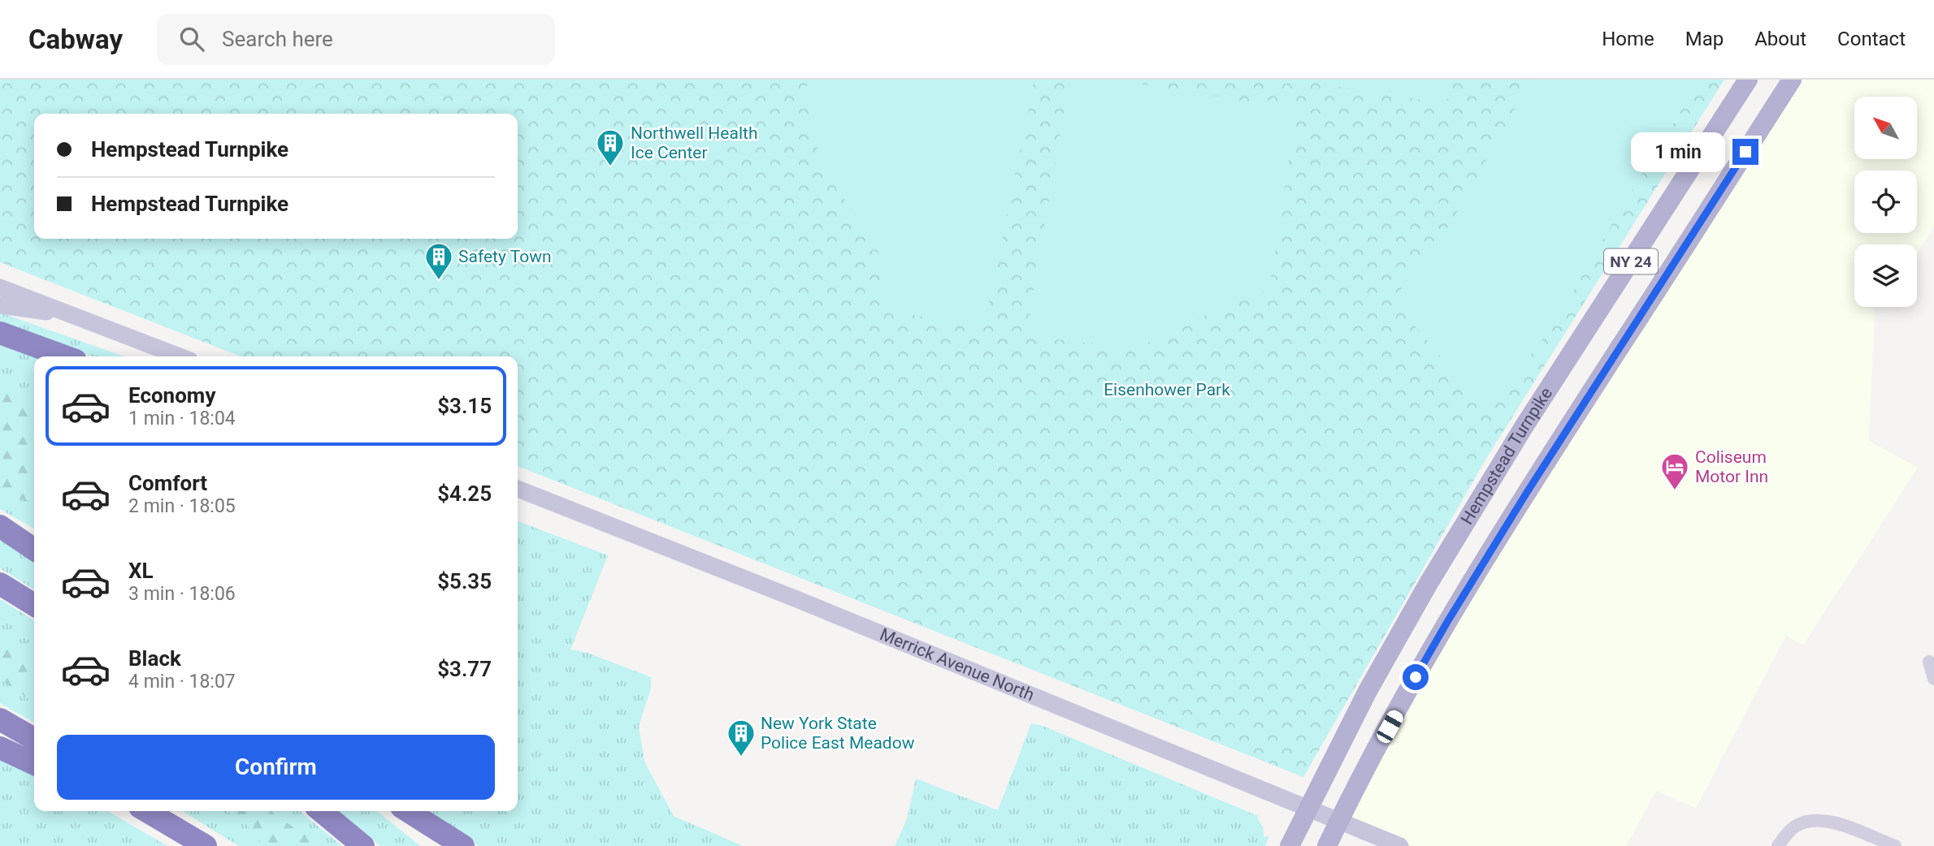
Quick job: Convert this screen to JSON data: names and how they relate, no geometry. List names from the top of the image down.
{
  "streets": {
    "main road": ["NY 24", "Hempstead Turnpike", "Merrick Avenue North"]
  },
  "crossings": [
    ["NY 24", "Merrick Avenue North"],
    ["Hempstead Turnpike", "Merrick Avenue North"]
  ],
  "parks": ["Eisenhower Park"],
  "places": {
    "building": ["Northwell Health Ice Center", "Safety Town", "New York State Police East Meadow"],
    "hotel": ["Coliseum Motor Inn"]
  },
  "north": "top left",
  "page": {
    "header": "Cabway",
    "search": "Search here",
    "nav": [
      "Home",
      "Map",
      "About",
      "Contact"
    ],
    "banner": ["Hempstead Turnpike", "Hempstead Turnpike"],
    "bubble": "1 min",
    "list": [
      {
        "name": "Economy",
        "note": "1 min · 18:04",
        "value": "$3.15"
      },
      {
        "name": "Comfort",
        "note": "2 min · 18:05",
        "value": "$4.25"
      },
      {
        "name": "XL",
        "note": "3 min · 18:06",
        "value": "$5.35"
      },
      {
        "name": "Black",
        "note": "4 min · 18:07",
        "value": "$3.77"
      }
    ],
    "buttons": "Confirm"
  }
}
